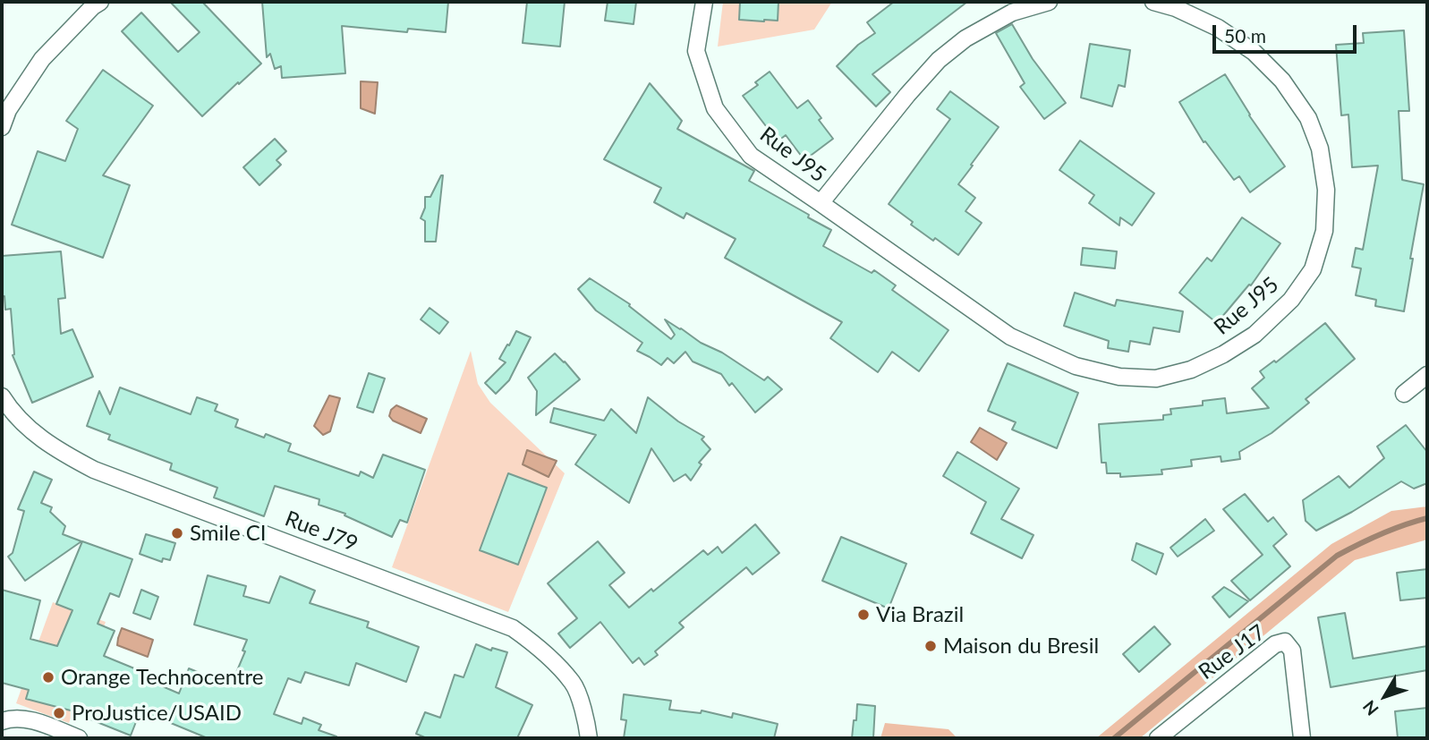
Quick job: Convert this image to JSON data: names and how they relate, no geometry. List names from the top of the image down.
{
  "streets": {
    "street": ["Rue J95", "Rue J79", "Rue J17"]
  },
  "places": [
    "Smile CI",
    "Via Brazil",
    "Maison du Bresil",
    "Orange Technocentre",
    "ProJustice/USAID"
  ],
  "scale_bar": "50 m",
  "north": "bottom left"
}
